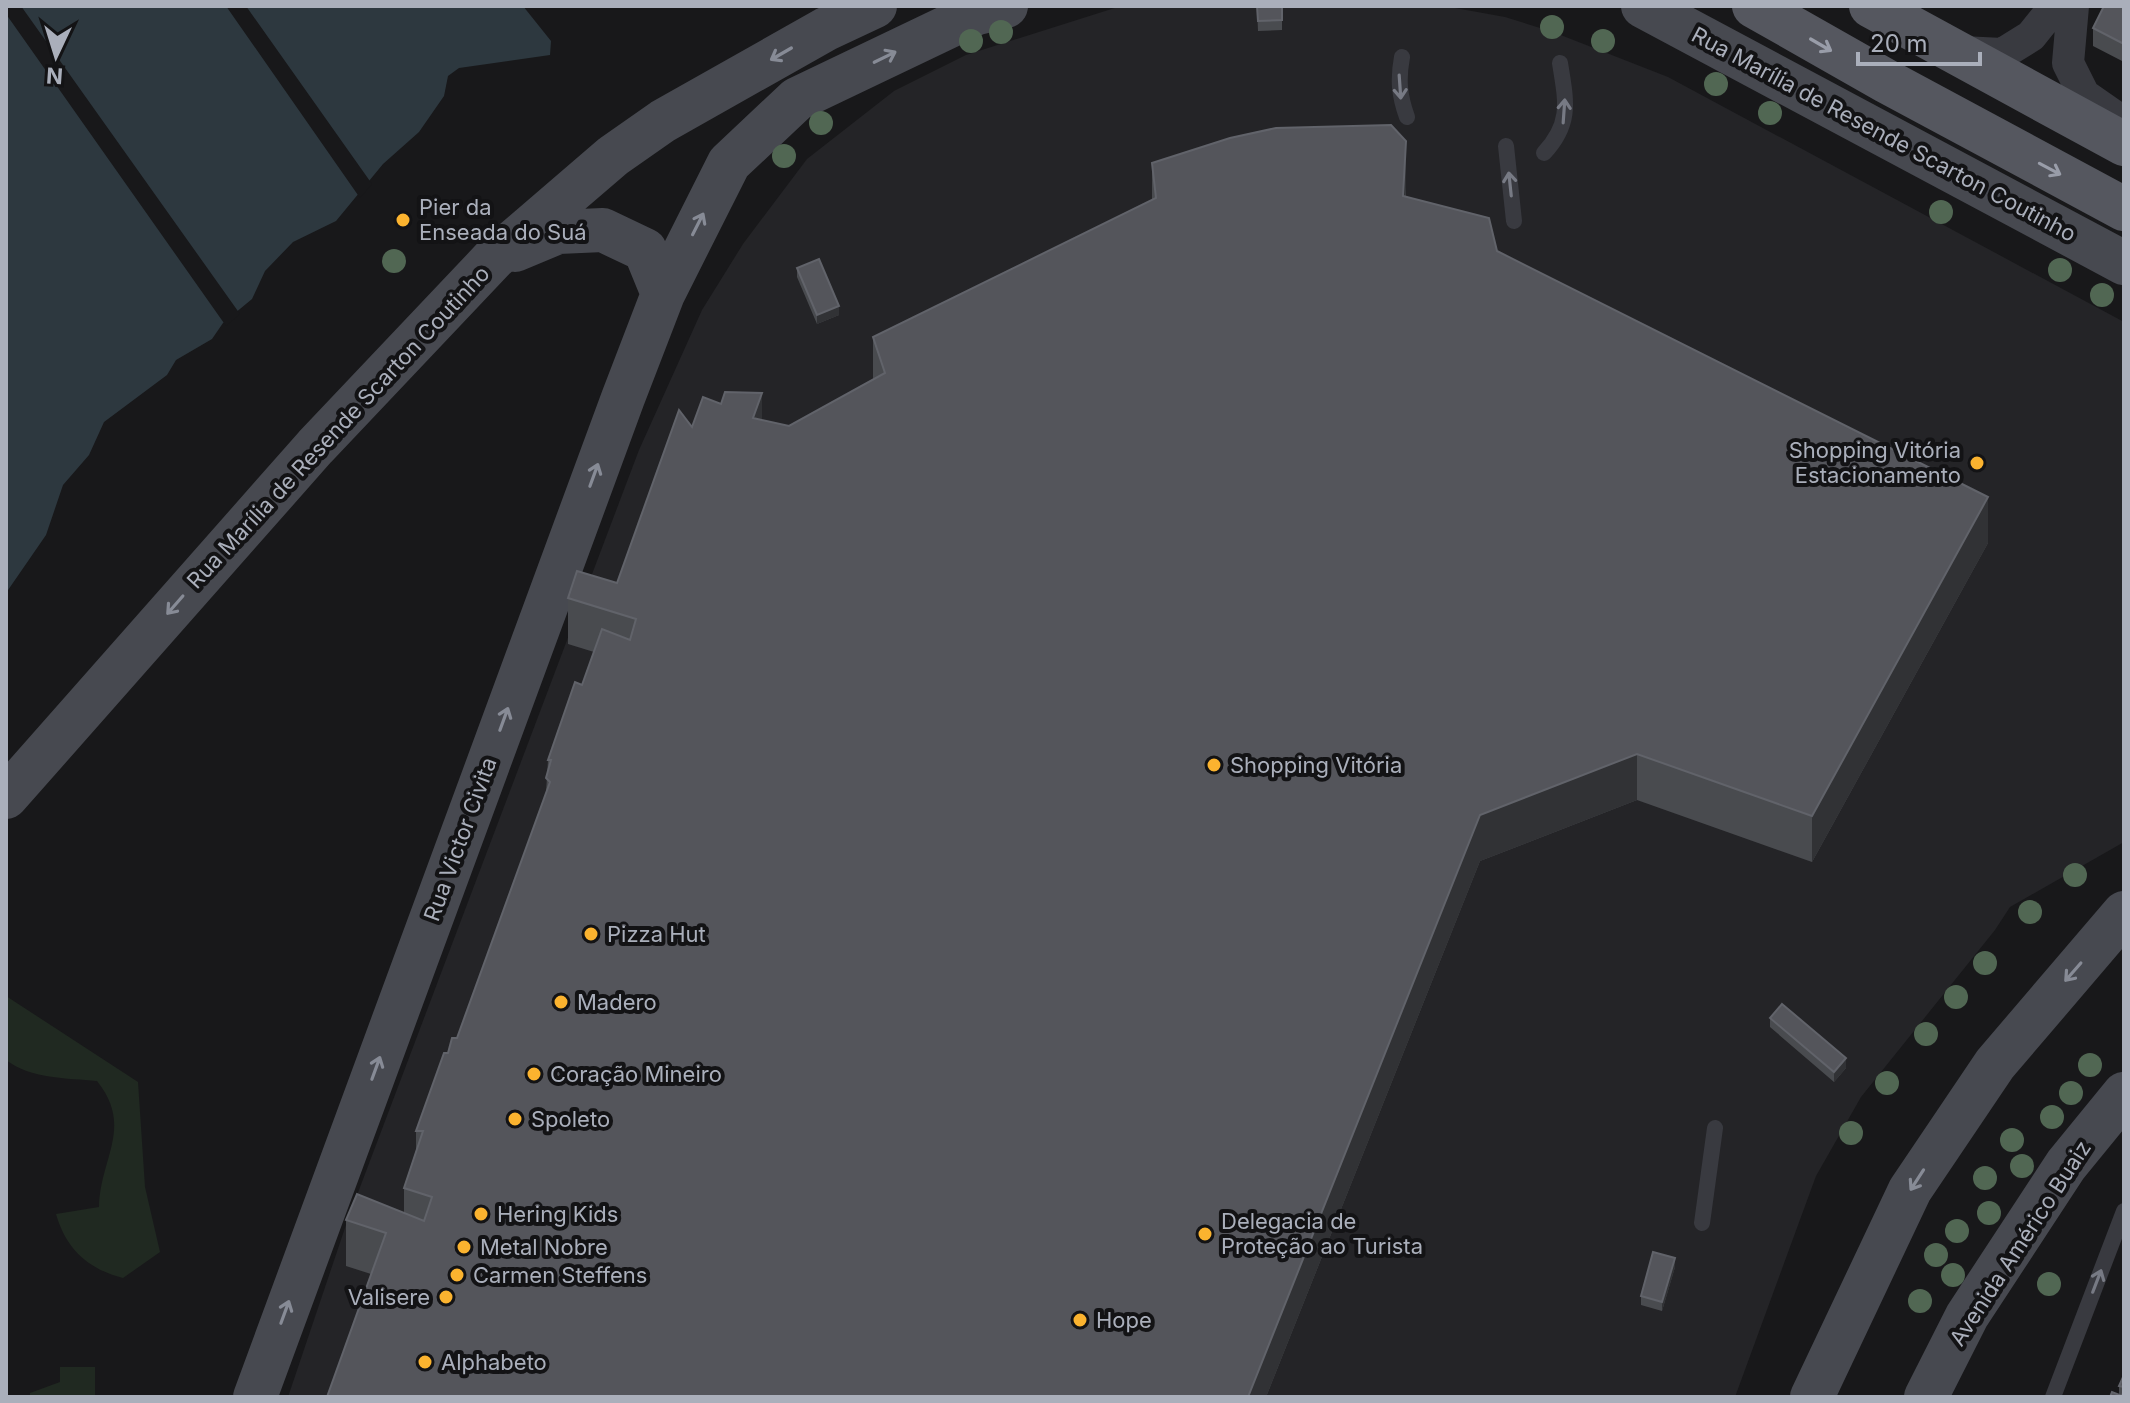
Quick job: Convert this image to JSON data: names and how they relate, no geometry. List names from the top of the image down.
{
  "streets": {
    "street": ["Rua Marília de Resende Scarton Coutinho", "Rua Victor Civita", "Avenida Américo Buaiz"]
  },
  "one_way": ["Rua Marília de Resende Scarton Coutinho", "Rua Victor Civita"],
  "places": [
    "Pier da Enseada do Suá",
    "Shopping Vitória Estacionamento",
    "Shopping Vitória",
    "Pizza Hut",
    "Madero",
    "Coração Mineiro",
    "Spoleto",
    "Hering Kids",
    "Delegacia de Proteção ao Turista",
    "Metal Nobre",
    "Carmen Steffens",
    "Valisere",
    "Hope",
    "Alphabeto"
  ],
  "scale_bar": "20 m",
  "north": "bottom"
}
